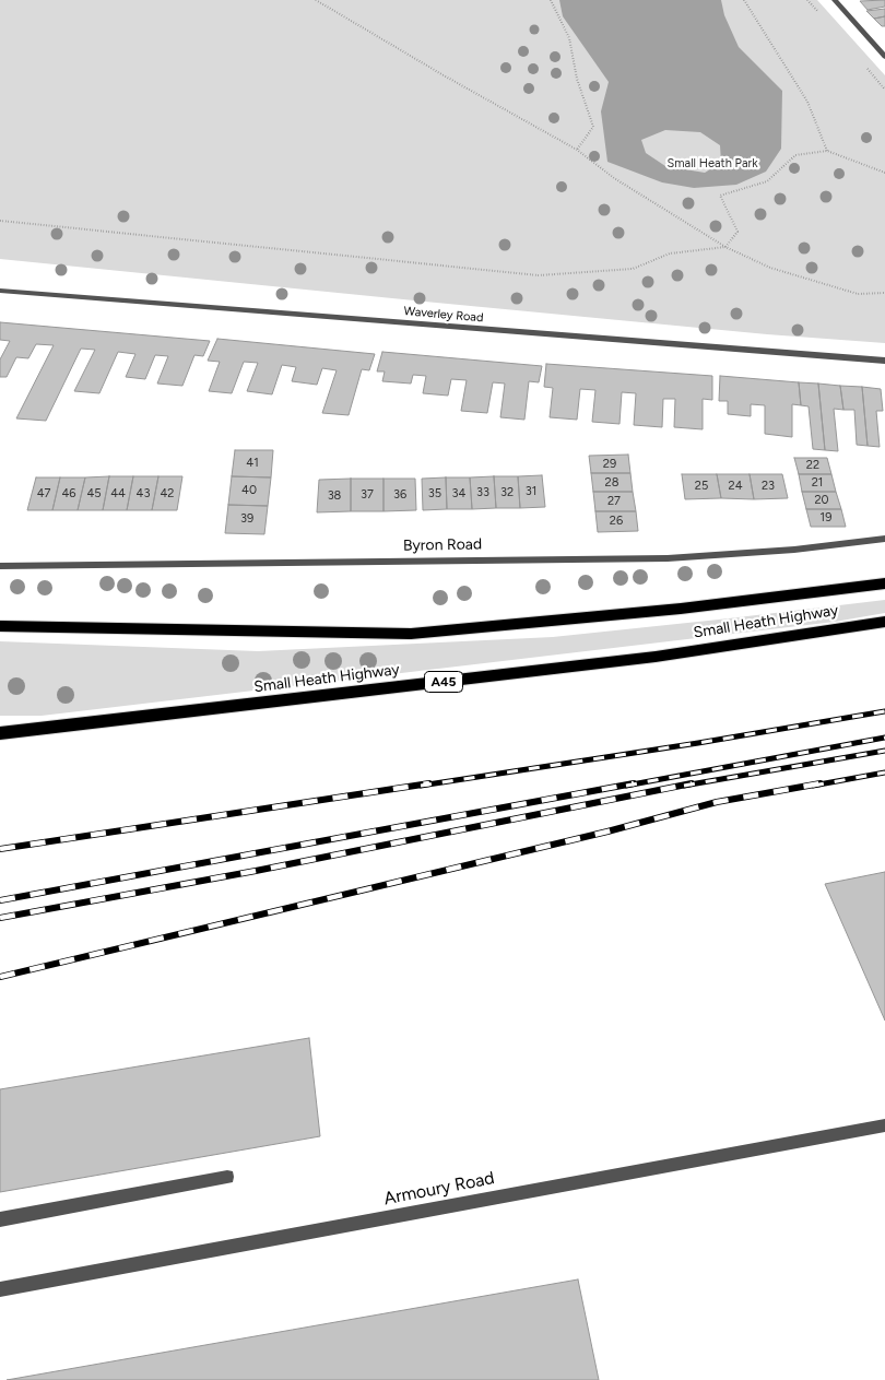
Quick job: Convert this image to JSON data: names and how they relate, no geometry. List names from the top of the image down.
{
  "streets": {
    "highway": ["Small Heath Highway", "A45"],
    "street": ["Waverley Road", "Byron Road", "Armoury Road"]
  },
  "parks": ["Small Heath Park"],
  "house_numbers": [
    "41",
    "29",
    "22",
    "28",
    "21",
    "25",
    "24",
    "23",
    "40",
    "31",
    "33",
    "32",
    "47",
    "46",
    "45",
    "44",
    "43",
    "42",
    "35",
    "34",
    "37",
    "36",
    "38",
    "20",
    "27",
    "19",
    "39",
    "26"
  ]
}
